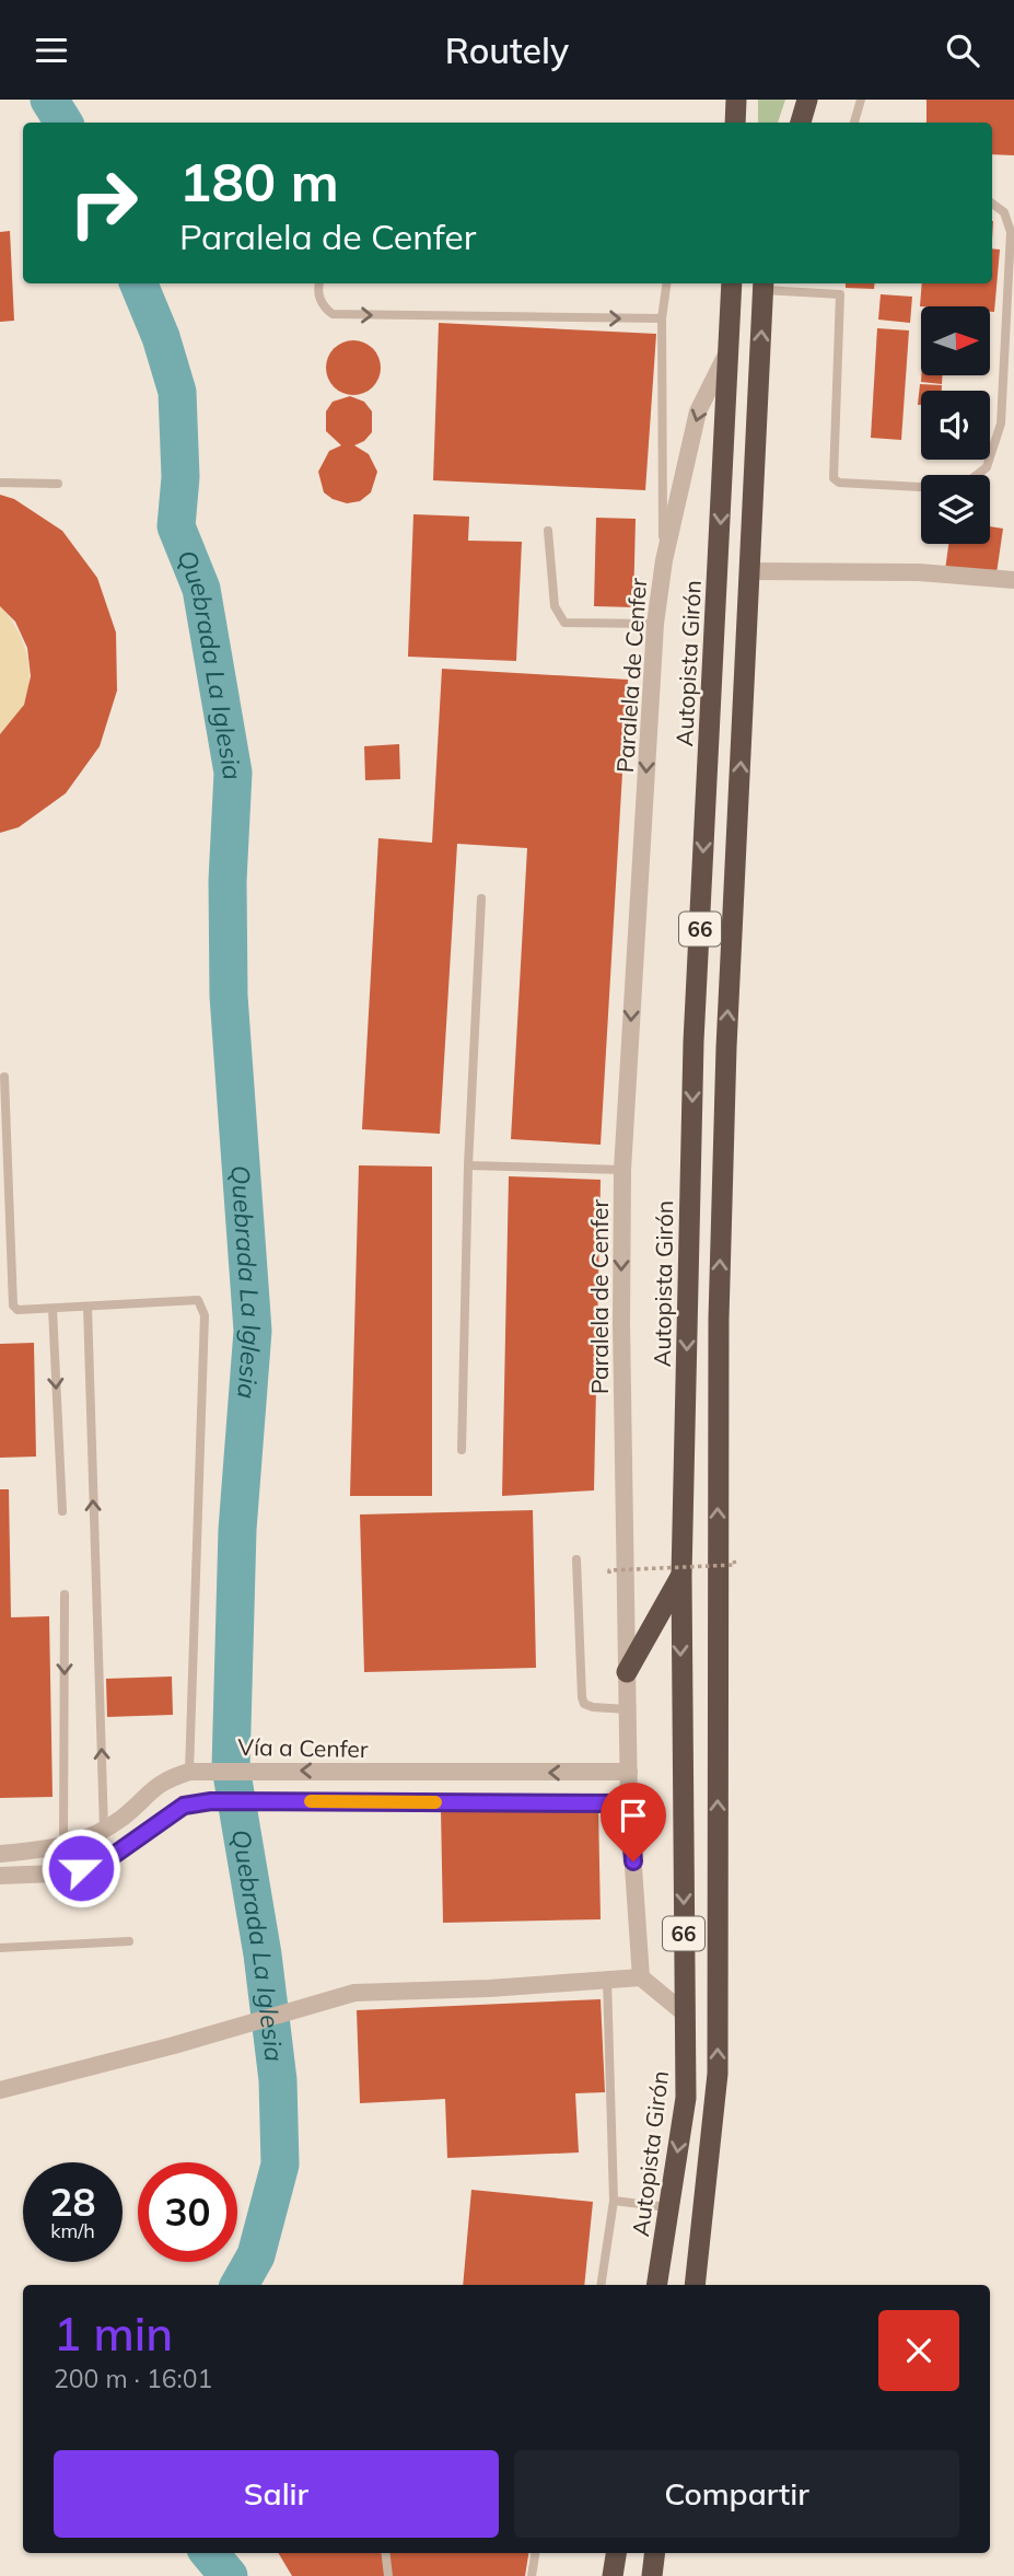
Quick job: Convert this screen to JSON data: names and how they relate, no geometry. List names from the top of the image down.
{
  "streets": {
    "highway": ["Autopista Girón", "66"],
    "street": ["Paralela de Cenfer", "Vía a Cenfer"]
  },
  "crossings": [
    ["Autopista Girón", "Paralela de Cenfer"],
    ["Paralela de Cenfer", "Vía a Cenfer"]
  ],
  "water": ["Quebrada La Iglesia"],
  "north": "right",
  "page": {
    "header": "Routely",
    "turn": ["180 m", "Paralela de Cenfer"],
    "speed": "28 km/h",
    "limit": "30",
    "heading": ["1 min", "200 m · 16:01"],
    "buttons": ["Salir", "Compartir"]
  }
}
